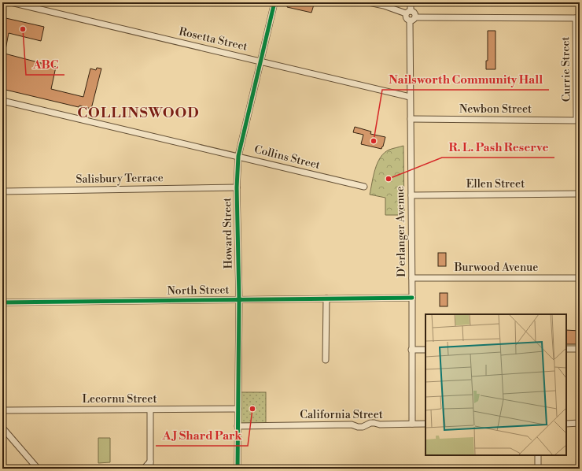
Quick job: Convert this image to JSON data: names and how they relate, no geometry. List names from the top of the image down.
{
  "streets": {
    "street": [
      "Rosetta Street",
      "Currie Street",
      "Newbon Street",
      "Collins Street",
      "Salisbury Terrace",
      "Ellen Street",
      "D'erlanger Avenue",
      "Howard Street",
      "Burwood Avenue",
      "North Street",
      "Lecornu Street",
      "California Street"
    ]
  },
  "crossings": [
    ["Rosetta Street", "D'erlanger Avenue"],
    ["Rosetta Street", "Howard Street"],
    ["Currie Street", "Newbon Street"],
    ["Newbon Street", "D'erlanger Avenue"],
    ["Collins Street", "Howard Street"],
    ["Salisbury Terrace", "Howard Street"],
    ["Ellen Street", "D'erlanger Avenue"],
    ["D'erlanger Avenue", "Burwood Avenue"],
    ["D'erlanger Avenue", "North Street"],
    ["D'erlanger Avenue", "California Street"],
    ["Howard Street", "North Street"],
    ["Howard Street", "Lecornu Street"],
    ["Howard Street", "California Street"]
  ],
  "districts": ["COLLINSWOOD"],
  "places": [
    "ABC",
    "Nailsworth Community Hall",
    "R. L. Pash Reserve",
    "A J Shard Park"
  ]
}
